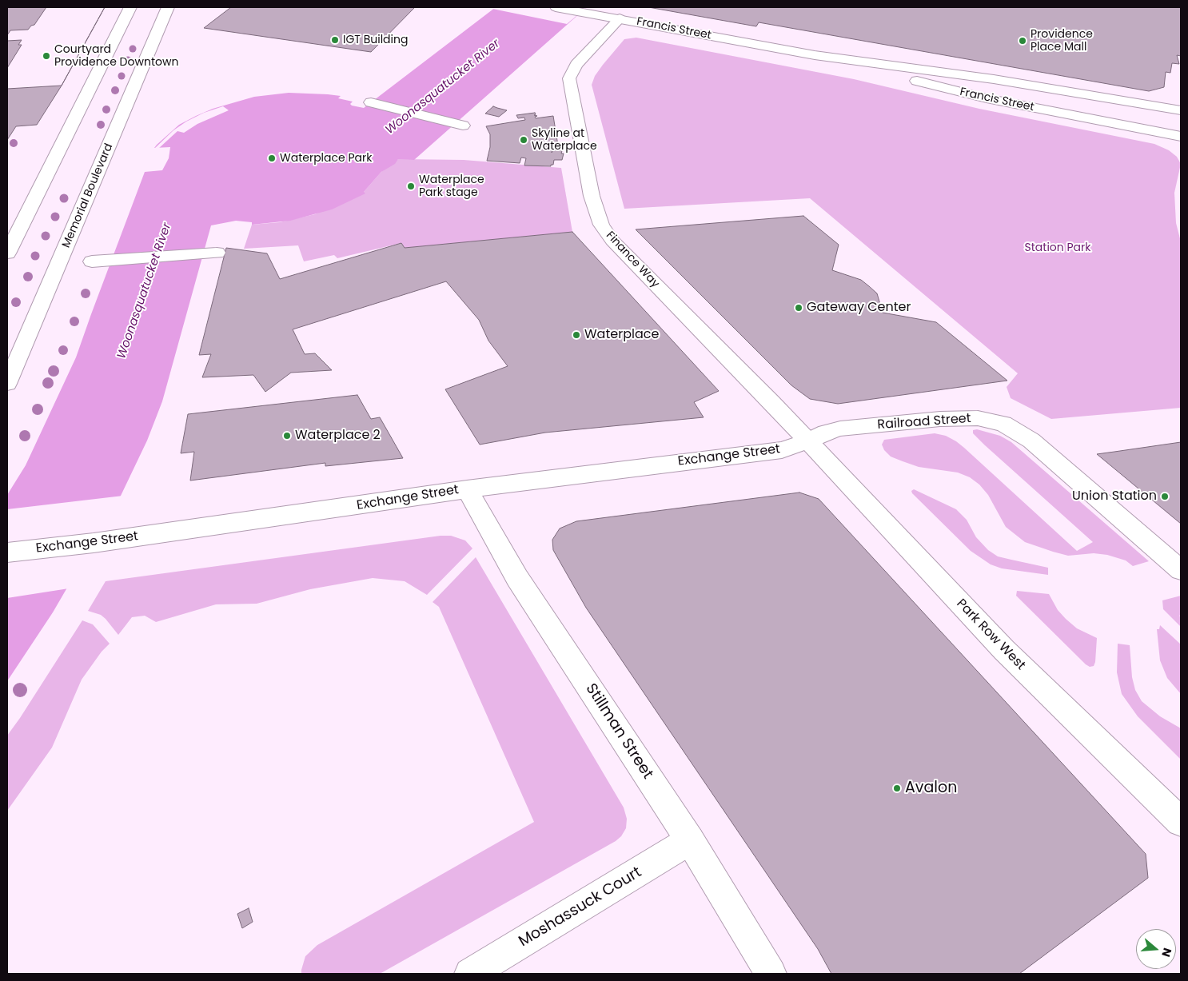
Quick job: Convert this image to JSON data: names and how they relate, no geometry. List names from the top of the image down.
{
  "streets": {
    "street": [
      "Francis Street",
      "Memorial Boulevard",
      "Finance Way",
      "Railroad Street",
      "Exchange Street",
      "Park Row West",
      "Stillman Street",
      "Moshassuck Court"
    ]
  },
  "crossings": [
    ["Francis Street", "Finance Way"],
    ["Finance Way", "Railroad Street"],
    ["Finance Way", "Exchange Street"],
    ["Finance Way", "Park Row West"],
    ["Railroad Street", "Exchange Street"],
    ["Railroad Street", "Park Row West"],
    ["Exchange Street", "Park Row West"],
    ["Exchange Street", "Stillman Street"],
    ["Stillman Street", "Moshassuck Court"]
  ],
  "water": ["Woonasquatucket River"],
  "parks": ["Station Park"],
  "places": [
    "IGT Building",
    "Providence Place Mall",
    "Courtyard Providence Downtown",
    "Skyline at Waterplace",
    "Waterplace Park",
    "Waterplace Park stage",
    "Gateway Center",
    "Waterplace",
    "Waterplace 2",
    "Union Station",
    "Avalon"
  ],
  "north": "right"
}
